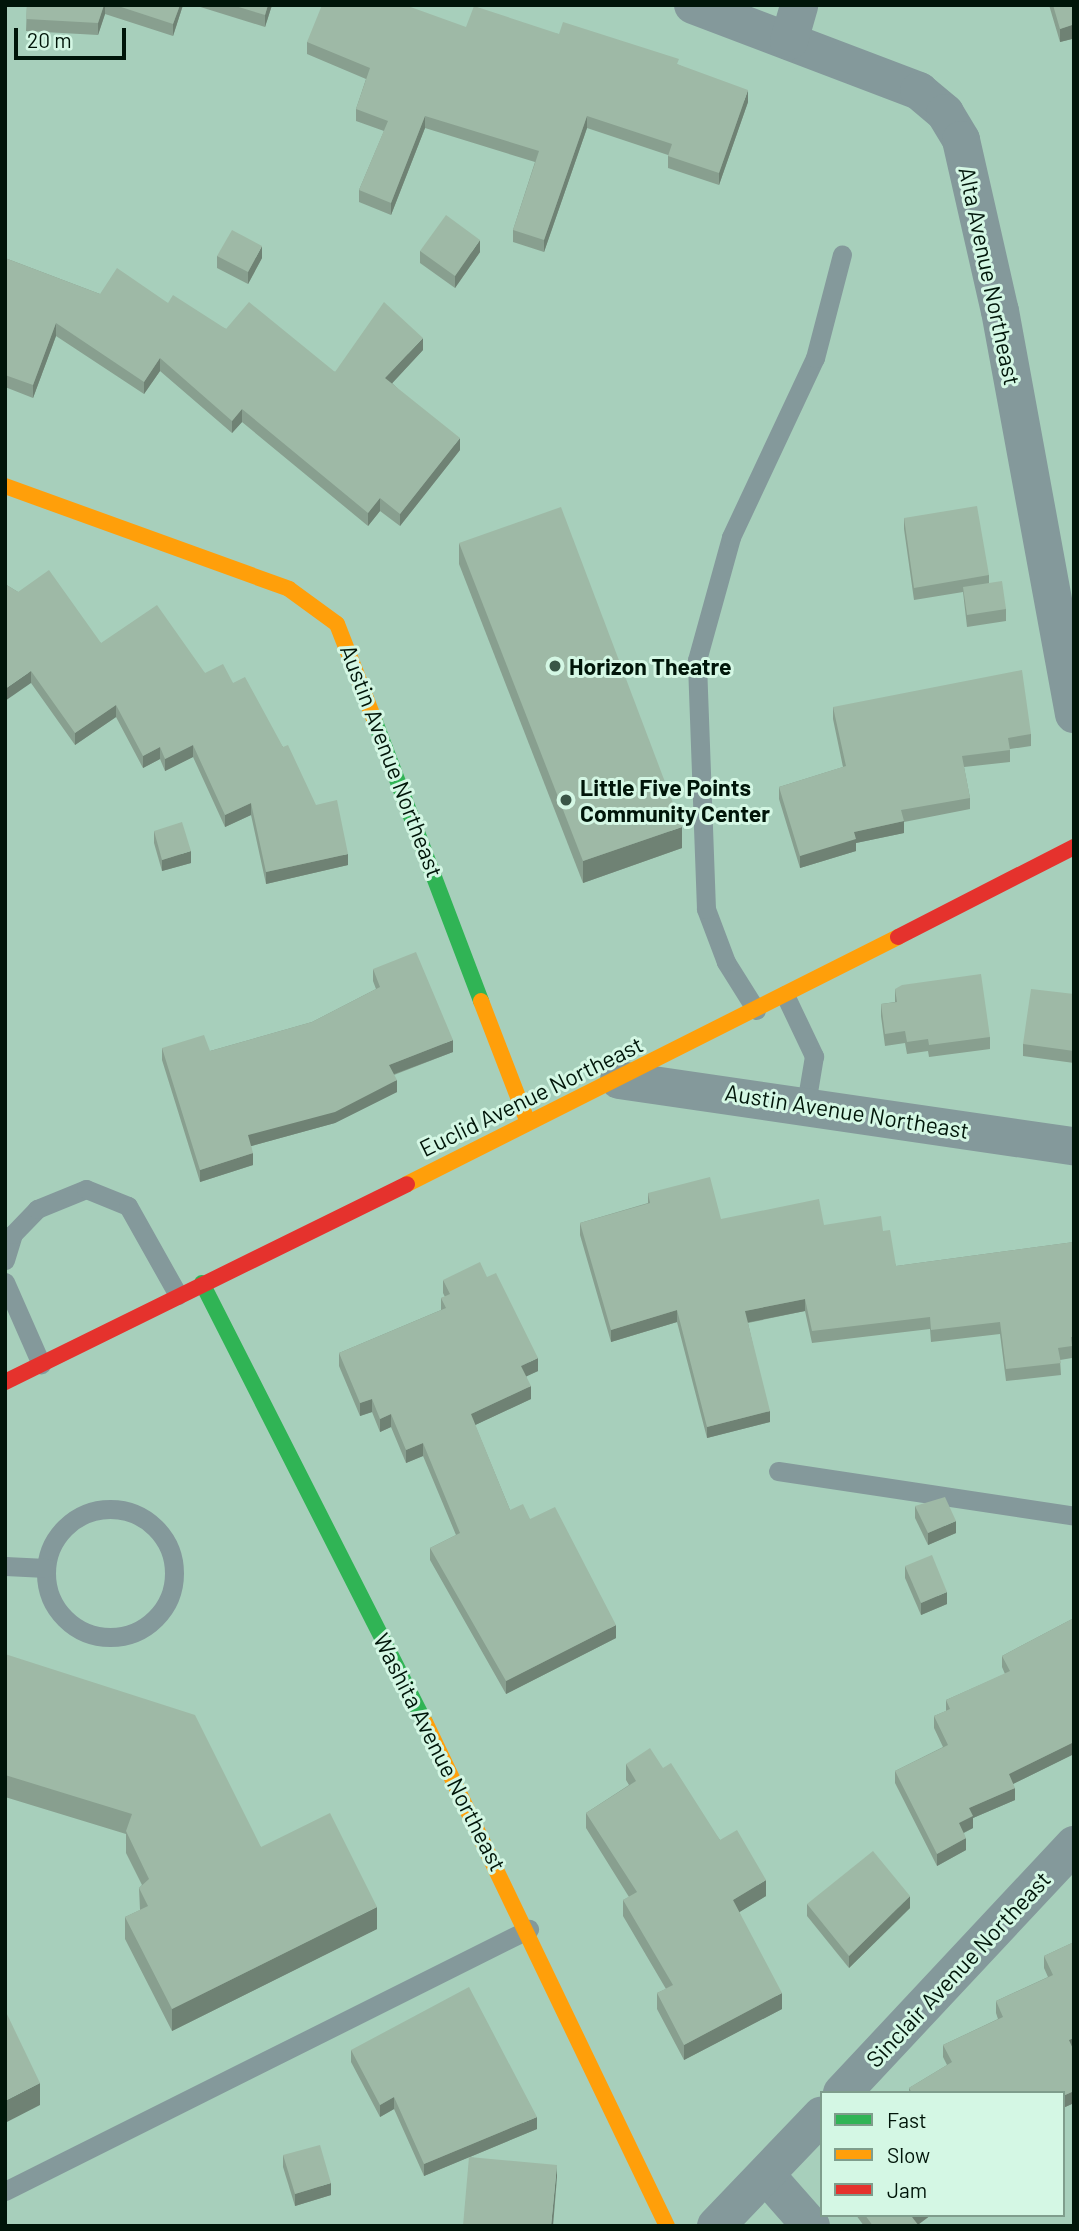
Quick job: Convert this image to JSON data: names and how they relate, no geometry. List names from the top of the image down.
{
  "streets": {
    "street": [
      "Alta Avenue Northeast",
      "Austin Avenue Northeast",
      "Euclid Avenue Northeast",
      "Washita Avenue Northeast",
      "Sinclair Avenue Northeast"
    ]
  },
  "crossings": [
    ["Austin Avenue Northeast", "Euclid Avenue Northeast"],
    ["Euclid Avenue Northeast", "Washita Avenue Northeast"]
  ],
  "places": ["Horizon Theatre", "Little Five Points Community Center"],
  "legend": ["Fast", "Slow", "Jam"],
  "scale_bar": "20 m"
}
